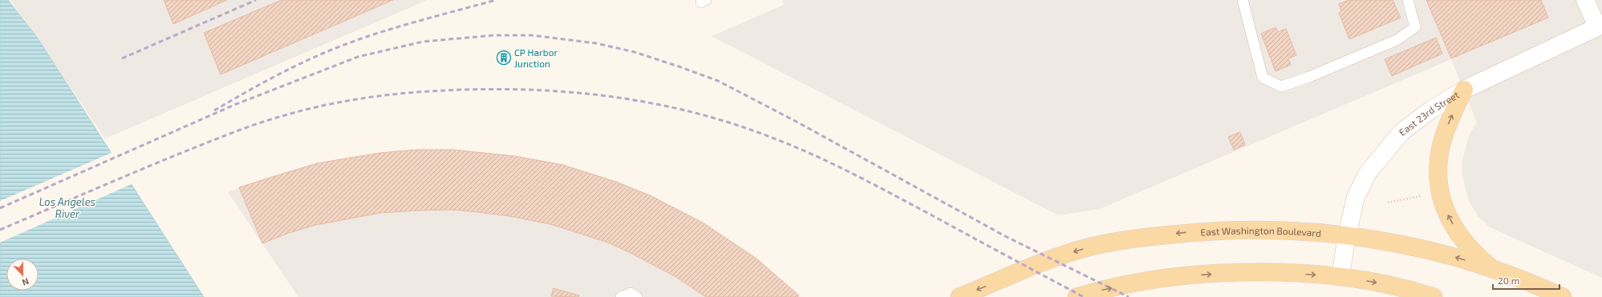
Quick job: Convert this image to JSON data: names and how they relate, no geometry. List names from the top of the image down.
{
  "streets": {
    "main road": ["East Washington Boulevard"],
    "street": ["East 23rd Street"]
  },
  "crossings": [
    ["East 23rd Street", "East Washington Boulevard"]
  ],
  "water": ["Los Angeles River"],
  "places": {
    "building": ["CP Harbor Junction"]
  },
  "scale_bar": "20 m",
  "north": "bottom"
}
